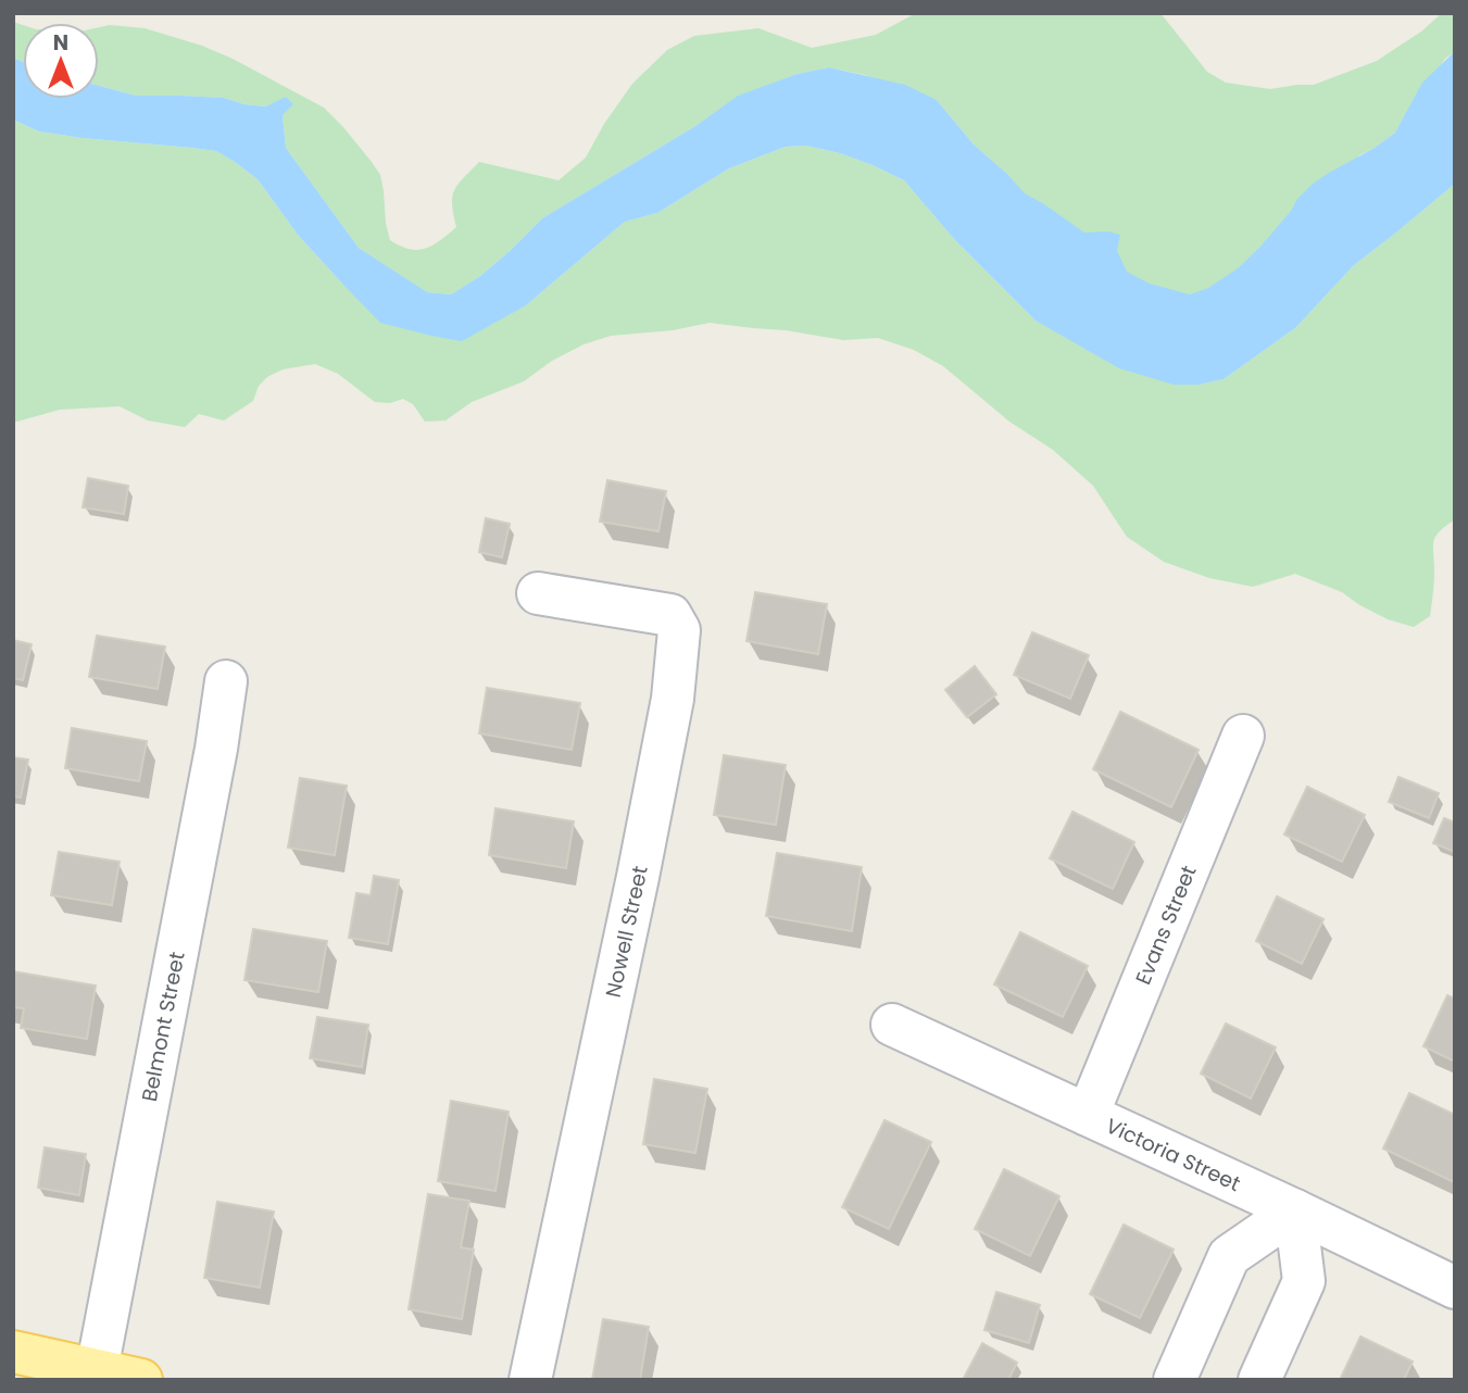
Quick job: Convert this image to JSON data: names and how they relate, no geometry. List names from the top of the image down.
{
  "streets": {
    "street": [
      "Evans Street",
      "Nowell Street",
      "Belmont Street",
      "Victoria Street"
    ]
  },
  "crossings": [
    ["Evans Street", "Victoria Street"]
  ],
  "north": "top"
}
